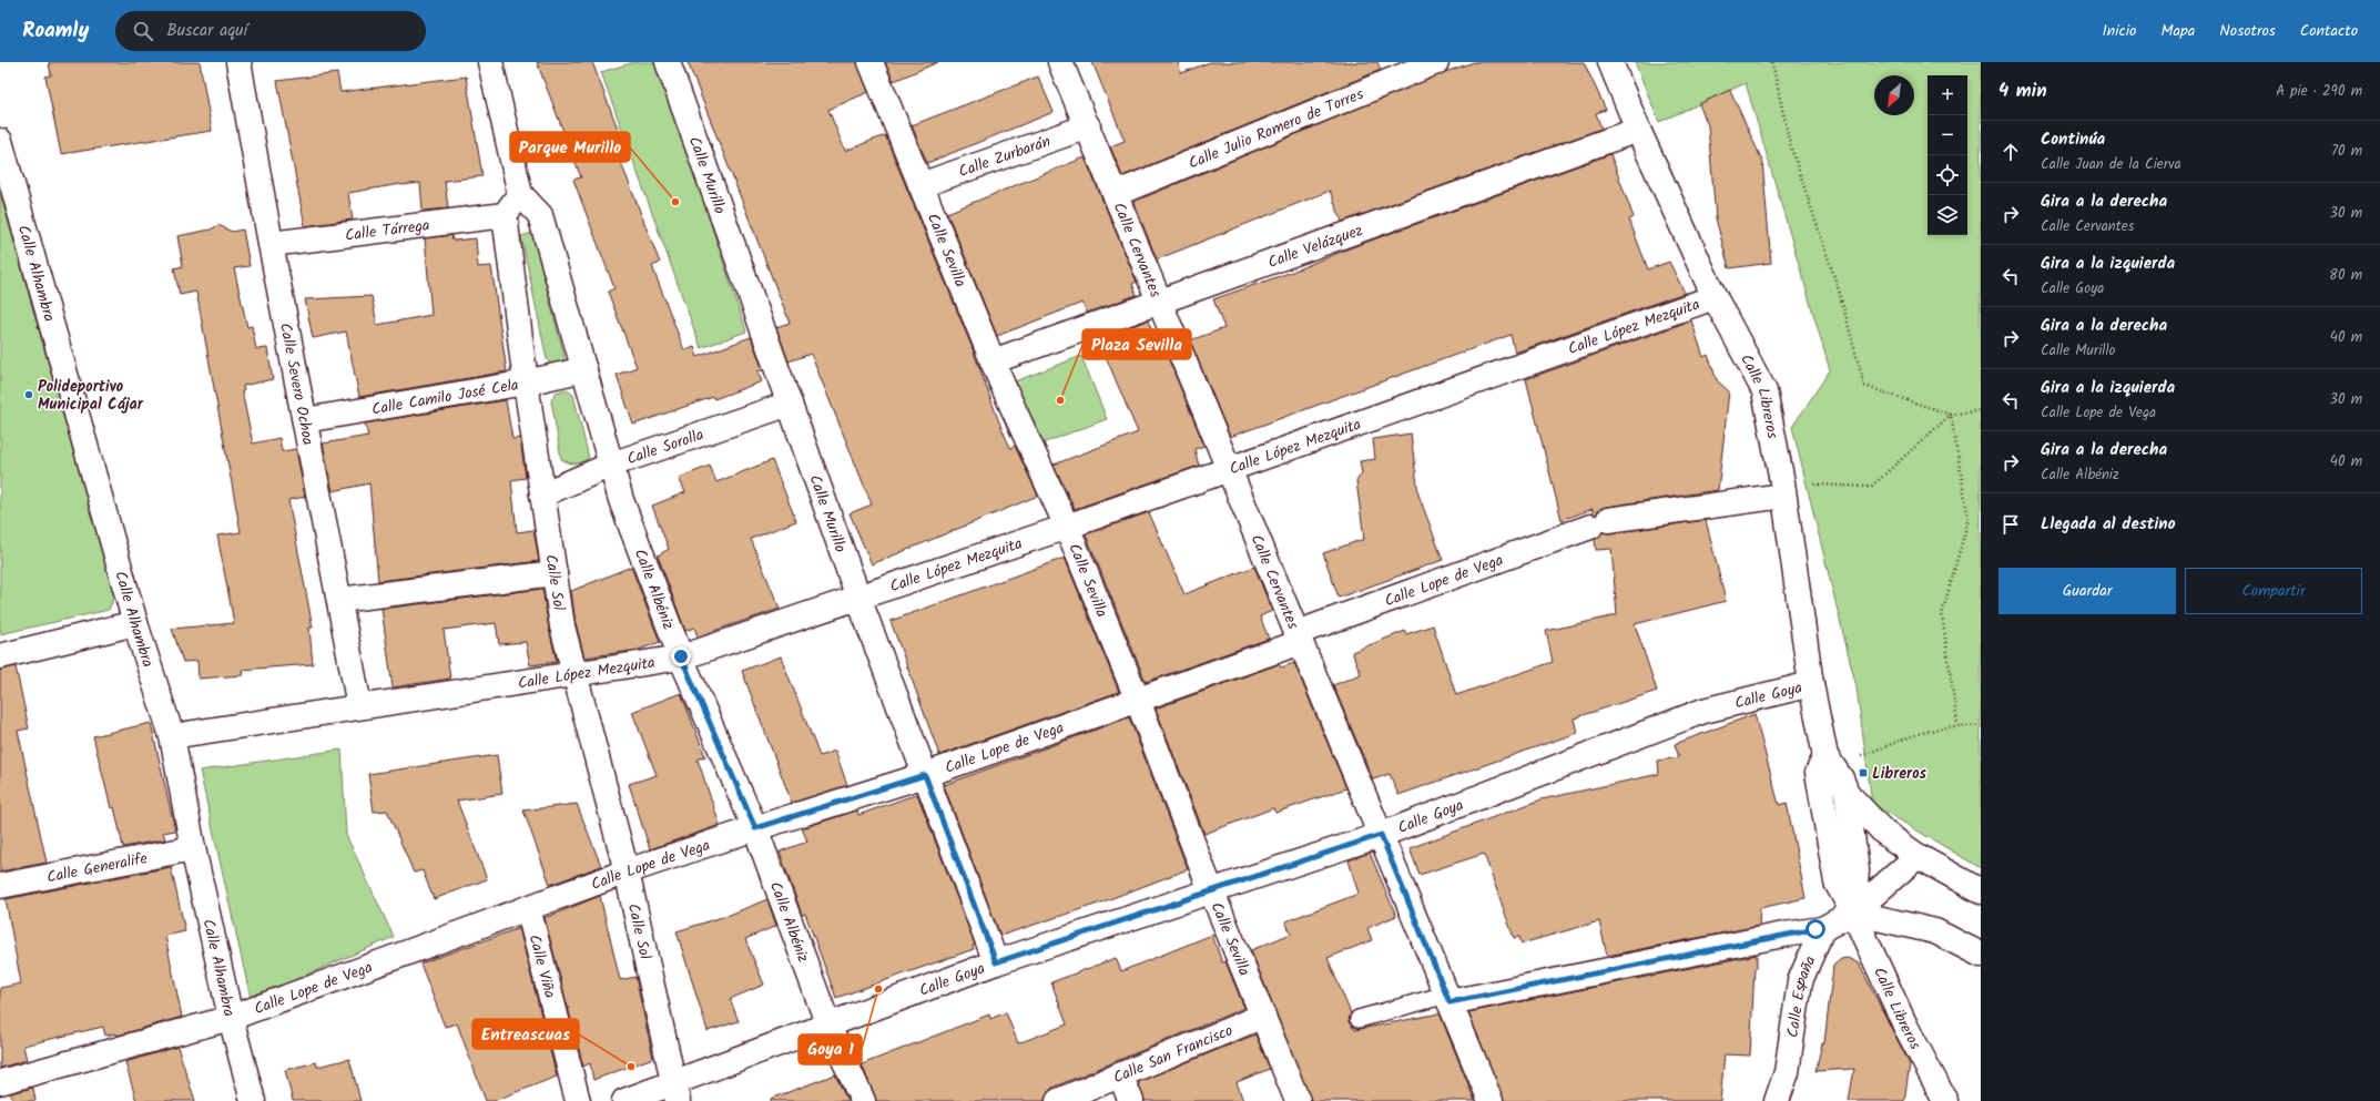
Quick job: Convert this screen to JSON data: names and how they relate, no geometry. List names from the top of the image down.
{
  "streets": {
    "street": [
      "Calle Julio Romero de Torres",
      "Calle Zurbarán",
      "Calle Murillo",
      "Calle Tárrega",
      "Calle Velázquez",
      "Calle Sevilla",
      "Calle Cervantes",
      "Calle Alhambra",
      "Calle López Mezquita",
      "Calle Severo Ochoa",
      "Calle Camilo José Cela",
      "Calle Libreros",
      "Calle Sorolla",
      "Calle Lope de Vega",
      "Calle Sol",
      "Calle Albéniz",
      "Calle Goya",
      "Calle Generalife",
      "Calle Viña",
      "Calle España",
      "Calle San Francisco"
    ]
  },
  "crossings": [
    ["Calle Julio Romero de Torres", "Calle Cervantes"],
    ["Calle Zurbarán", "Calle Sevilla"],
    ["Calle Zurbarán", "Calle Cervantes"],
    ["Calle Murillo", "Calle López Mezquita"],
    ["Calle Murillo", "Calle Sorolla"],
    ["Calle Murillo", "Calle Lope de Vega"],
    ["Calle Murillo", "Calle Goya"],
    ["Calle Tárrega", "Calle Severo Ochoa"],
    ["Calle Tárrega", "Calle Sol"],
    ["Calle Velázquez", "Calle Sevilla"],
    ["Calle Velázquez", "Calle Cervantes"],
    ["Calle Velázquez", "Calle Libreros"],
    ["Calle Sevilla", "Calle López Mezquita"],
    ["Calle Sevilla", "Calle Lope de Vega"],
    ["Calle Sevilla", "Calle Goya"],
    ["Calle Sevilla", "Calle San Francisco"],
    ["Calle Cervantes", "Calle López Mezquita"],
    ["Calle Cervantes", "Calle Lope de Vega"],
    ["Calle Cervantes", "Calle Goya"],
    ["Calle Alhambra", "Calle López Mezquita"],
    ["Calle Alhambra", "Calle Lope de Vega"],
    ["Calle Alhambra", "Calle Generalife"],
    ["Calle López Mezquita", "Calle Severo Ochoa"],
    ["Calle López Mezquita", "Calle Libreros"],
    ["Calle López Mezquita", "Calle Sol"],
    ["Calle López Mezquita", "Calle Albéniz"],
    ["Calle Severo Ochoa", "Calle Camilo José Cela"],
    ["Calle Camilo José Cela", "Calle Sol"],
    ["Calle Camilo José Cela", "Calle Albéniz"],
    ["Calle Libreros", "Calle Lope de Vega"],
    ["Calle Libreros", "Calle Goya"],
    ["Calle Sorolla", "Calle Sol"],
    ["Calle Sorolla", "Calle Albéniz"],
    ["Calle Lope de Vega", "Calle Sol"],
    ["Calle Lope de Vega", "Calle Albéniz"],
    ["Calle Lope de Vega", "Calle Viña"],
    ["Calle Sol", "Calle Goya"],
    ["Calle Albéniz", "Calle Goya"]
  ],
  "places": {
    "other": [
      "Parque Murillo",
      "Polideportivo Municipal Cájar",
      "Plaza Sevilla",
      "Goya 1",
      "Entreascuas"
    ],
    "transit": ["Libreros"]
  },
  "north": "bottom left",
  "page": {
    "header": "Roamly",
    "search": "Buscar aquí",
    "nav": [
      "Inicio",
      "Mapa",
      "Nosotros",
      "Contacto"
    ],
    "heading": ["4 min", "A pie · 290 m"],
    "map_buttons": ["+", "−"],
    "list": [
      ["Continúa", "Calle Juan de la Cierva", "70 m"],
      ["Gira a la derecha", "Calle Cervantes", "30 m"],
      ["Gira a la izquierda", "Calle Goya", "80 m"],
      ["Gira a la derecha", "Calle Murillo", "40 m"],
      ["Gira a la izquierda", "Calle Lope de Vega", "30 m"],
      ["Gira a la derecha", "Calle Albéniz", "40 m"],
      "Llegada al destino"
    ],
    "buttons": ["Guardar", "Compartir"]
  }
}
